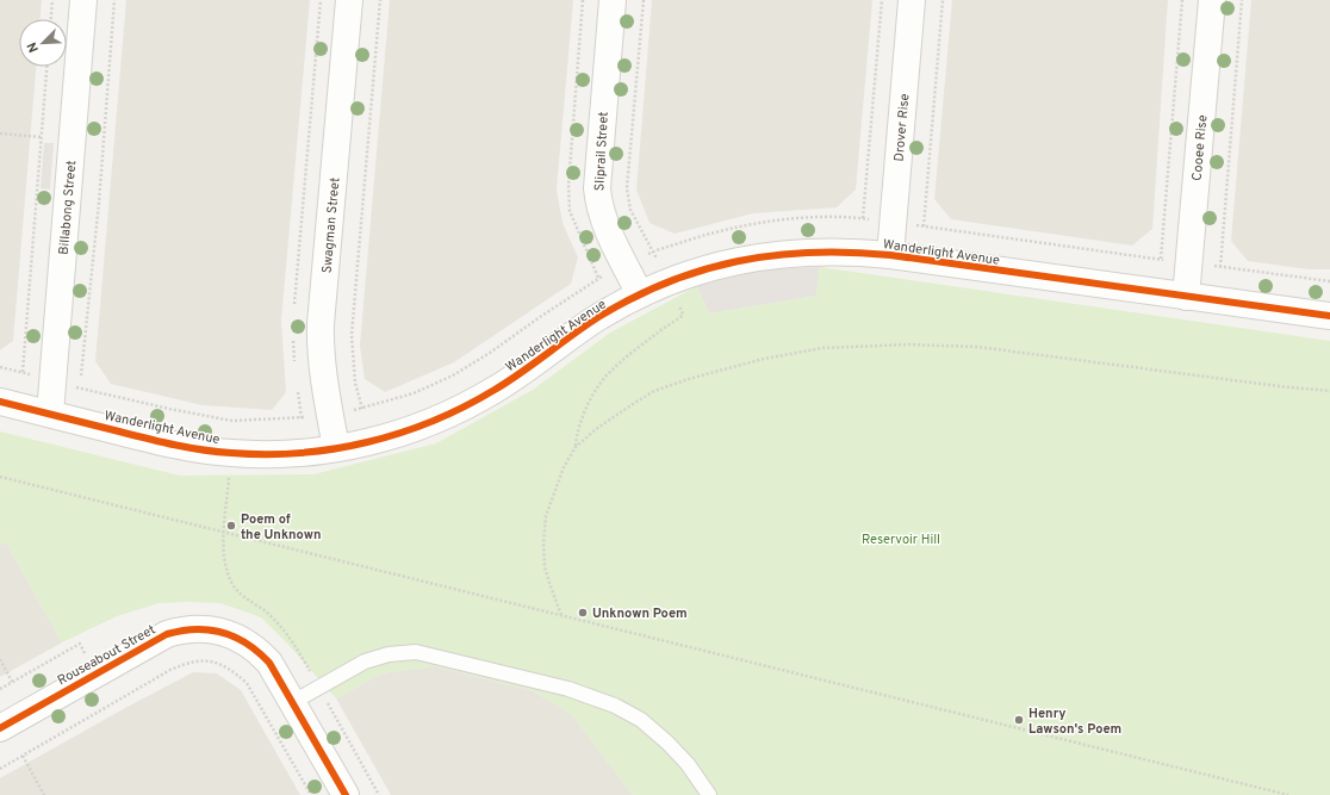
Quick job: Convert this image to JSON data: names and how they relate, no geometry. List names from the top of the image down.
{
  "streets": {
    "street": [
      "Drover Rise",
      "Cooee Rise",
      "Sliprail Street",
      "Billabong Street",
      "Swagman Street",
      "Wanderlight Avenue",
      "Rouseabout Street"
    ]
  },
  "crossings": [
    ["Drover Rise", "Wanderlight Avenue"],
    ["Cooee Rise", "Wanderlight Avenue"],
    ["Sliprail Street", "Wanderlight Avenue"],
    ["Billabong Street", "Wanderlight Avenue"],
    ["Swagman Street", "Wanderlight Avenue"]
  ],
  "parks": ["Reservoir Hill"],
  "places": ["Poem of the Unknown", "Unknown Poem", "Henry Lawson's Poem"],
  "north": "bottom left"
}
